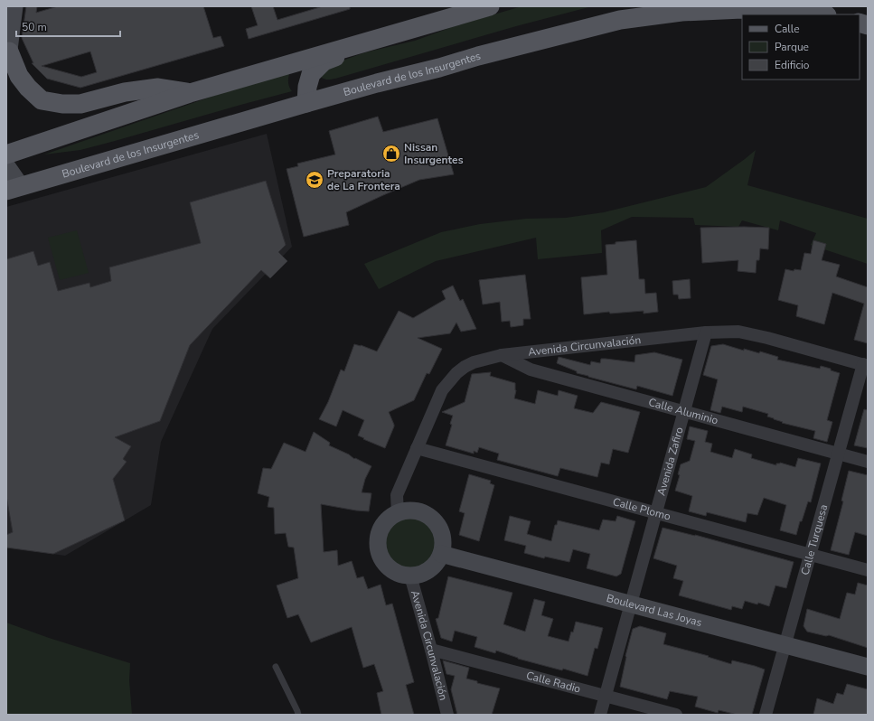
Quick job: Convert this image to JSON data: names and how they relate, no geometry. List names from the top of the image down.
{
  "streets": {
    "main road": ["Boulevard de los Insurgentes"],
    "street": [
      "Avenida Circunvalación",
      "Calle Aluminio",
      "Avenida Zafiro",
      "Calle Plomo",
      "Calle Turquesa",
      "Boulevard Las Joyas",
      "Calle Radio"
    ]
  },
  "crossings": [
    ["Avenida Circunvalación", "Calle Aluminio"],
    ["Avenida Circunvalación", "Avenida Zafiro"],
    ["Avenida Circunvalación", "Calle Plomo"],
    ["Avenida Circunvalación", "Calle Turquesa"],
    ["Avenida Circunvalación", "Boulevard Las Joyas"],
    ["Avenida Circunvalación", "Calle Radio"],
    ["Calle Aluminio", "Avenida Zafiro"],
    ["Calle Aluminio", "Calle Turquesa"],
    ["Avenida Zafiro", "Calle Plomo"],
    ["Avenida Zafiro", "Boulevard Las Joyas"],
    ["Avenida Zafiro", "Calle Radio"],
    ["Calle Plomo", "Calle Turquesa"],
    ["Calle Turquesa", "Boulevard Las Joyas"]
  ],
  "places": {
    "shop": ["Nissan Insurgentes"],
    "school or university": ["Preparatoria de La Frontera"]
  },
  "legend": ["Calle", "Parque", "Edificio"],
  "scale_bar": "50 m"
}
